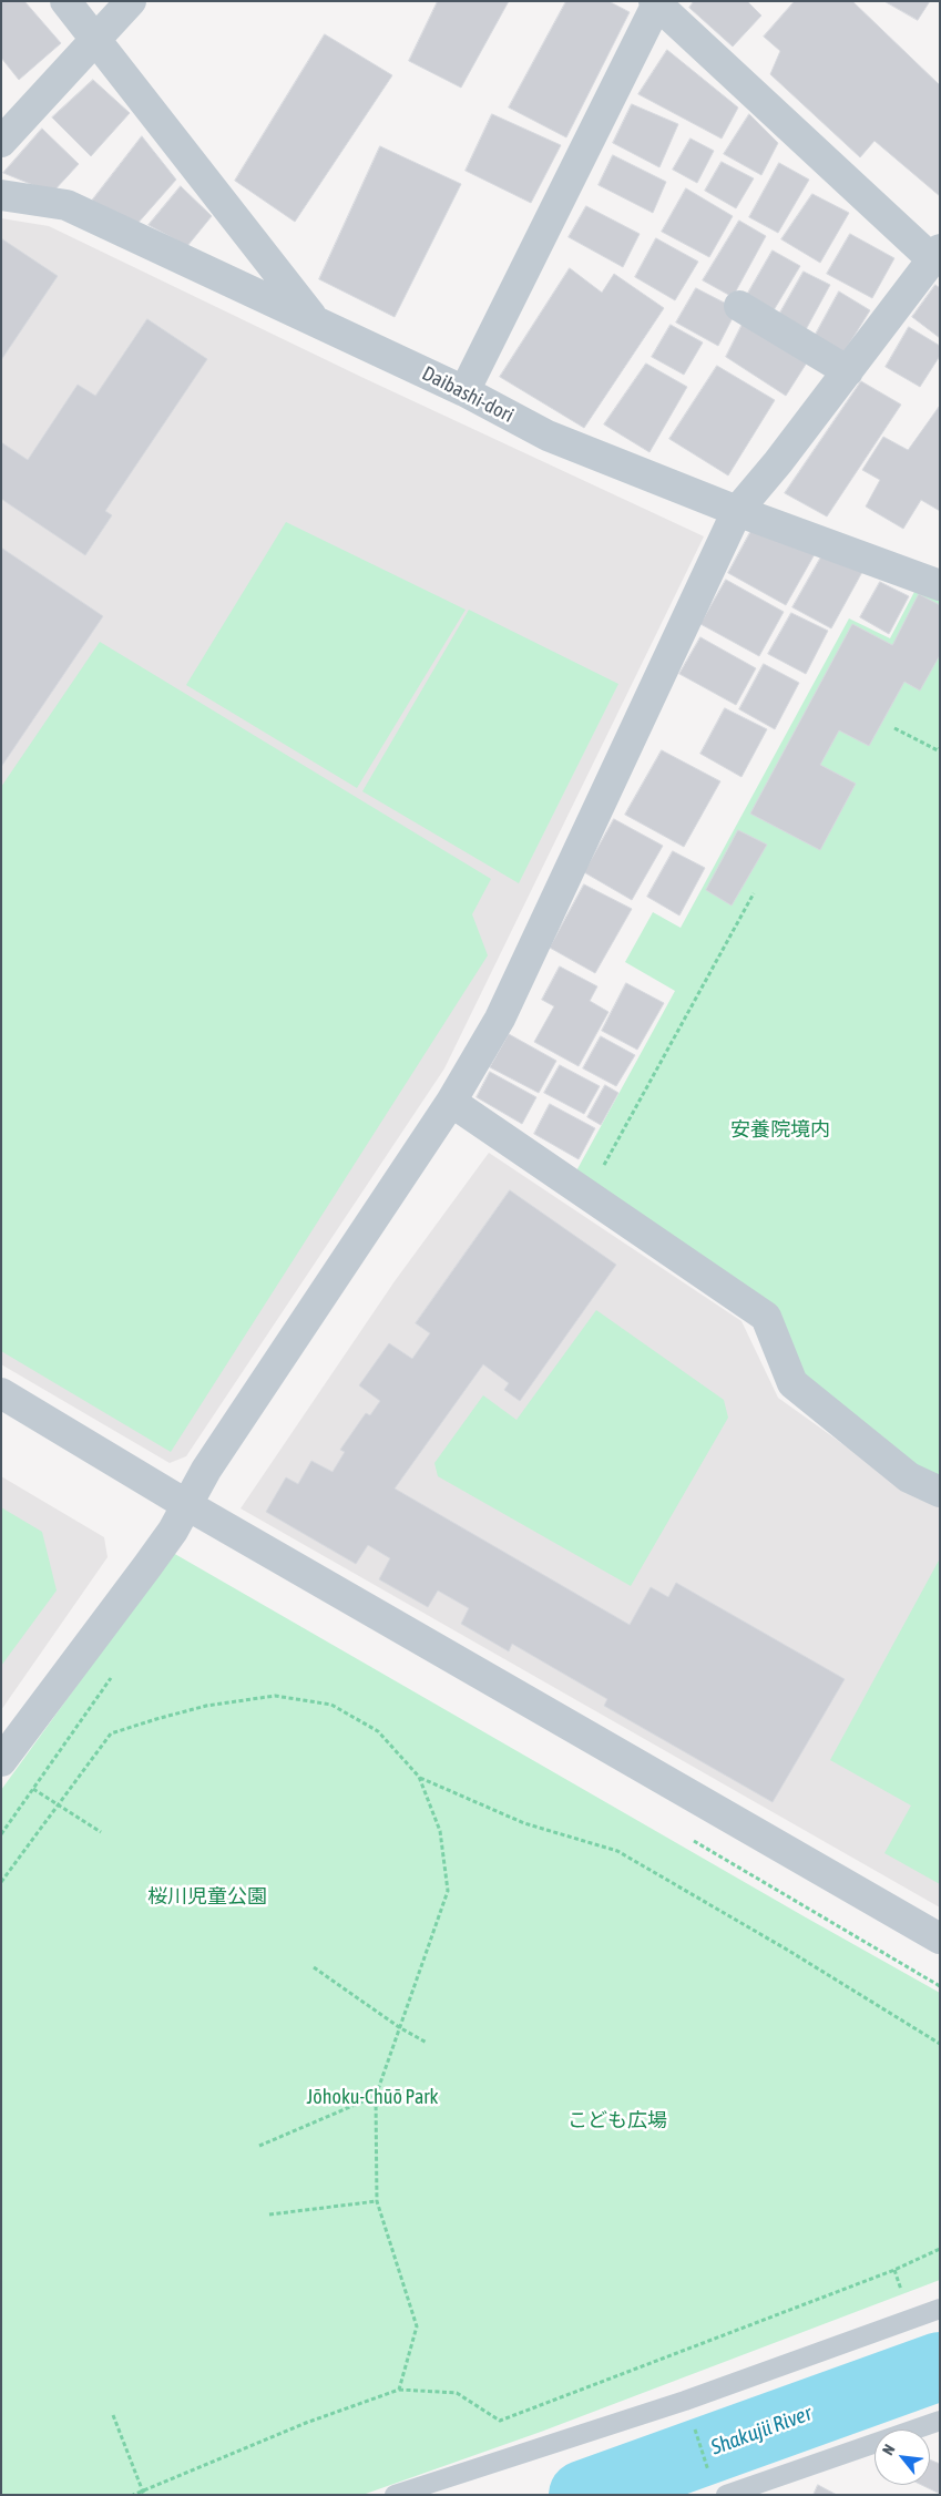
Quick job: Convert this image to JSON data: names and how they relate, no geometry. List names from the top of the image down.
{
  "streets": {
    "street": ["Daibashi-dori"]
  },
  "water": ["Shakujii River"],
  "parks": [
    "安養院境内",
    "桜川児童公園",
    "Jōhoku-Chūō Park",
    "こども広場"
  ],
  "north": "top left"
}
